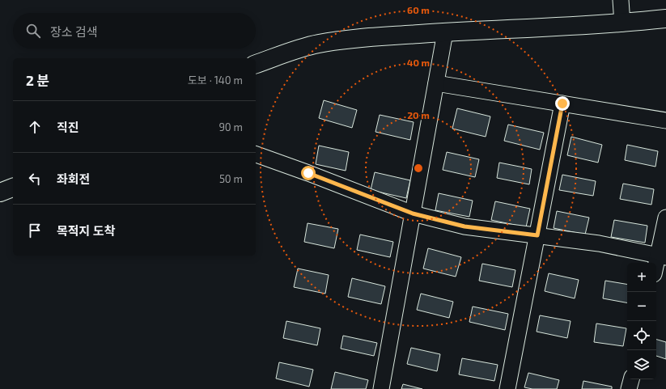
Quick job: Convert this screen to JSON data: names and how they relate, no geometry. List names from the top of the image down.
{
  "page": {
    "search": "장소 검색",
    "heading": ["2 분", "도보 · 140 m"],
    "list": [
      ["직진", "90 m"],
      ["좌회전", "50 m"],
      "목적지 도착"
    ],
    "map_buttons": ["+", "−"]
  },
  "rings": ["60 m", "40 m", "20 m"]
}
